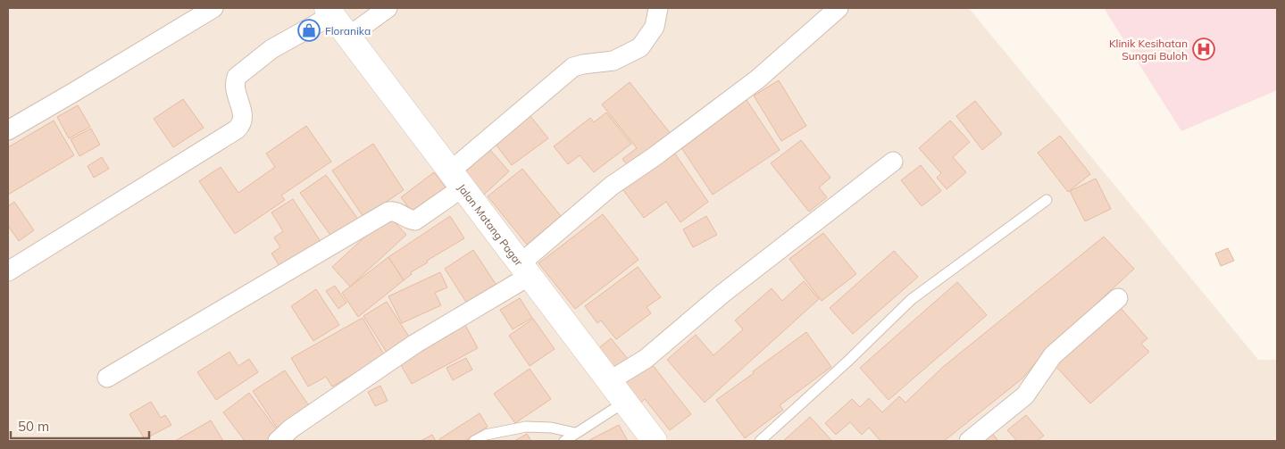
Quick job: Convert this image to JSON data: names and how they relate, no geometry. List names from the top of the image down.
{
  "streets": {
    "main road": ["Jalan Matang Pagar"]
  },
  "places": {
    "shop": ["Floranika"],
    "hospital": ["Klinik Kesihatan Sungai Buloh"]
  },
  "scale_bar": "50 m"
}
